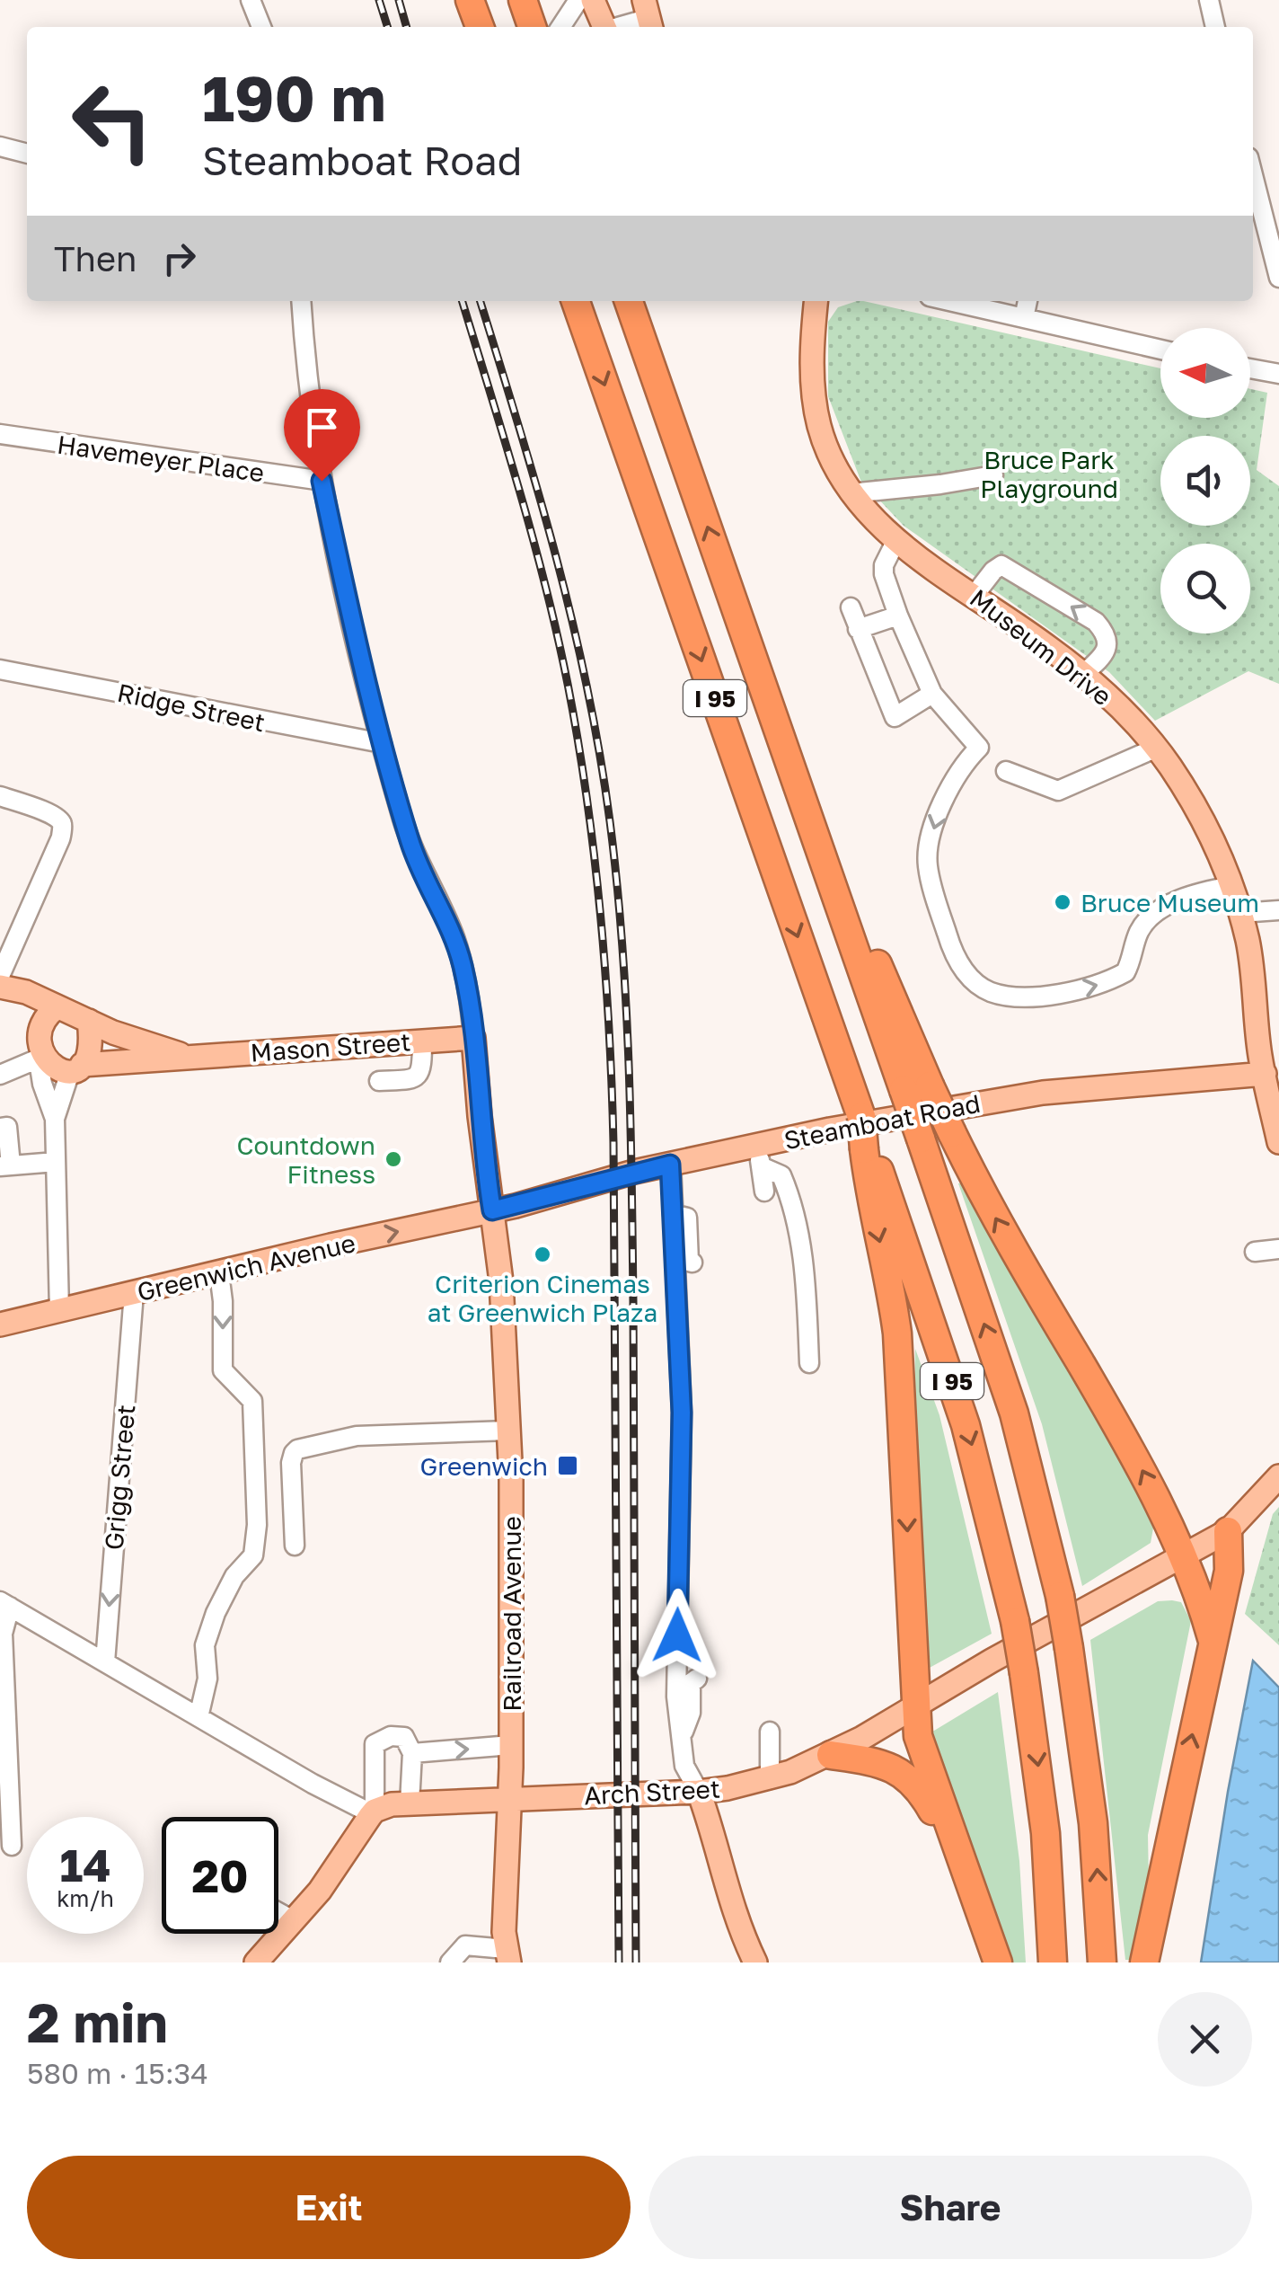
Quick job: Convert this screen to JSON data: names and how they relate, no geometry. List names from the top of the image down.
{
  "streets": {
    "highway": ["I 95"],
    "main road": [
      "Museum Drive",
      "Mason Street",
      "Steamboat Road",
      "Greenwich Avenue",
      "Railroad Avenue",
      "Arch Street"
    ],
    "street": ["Havemeyer Place", "Ridge Street", "Grigg Street"]
  },
  "crossings": [
    ["Museum Drive", "Steamboat Road"],
    ["Mason Street", "Railroad Avenue"],
    ["Steamboat Road", "Greenwich Avenue"],
    ["Steamboat Road", "Railroad Avenue"],
    ["Greenwich Avenue", "Grigg Street"],
    ["Greenwich Avenue", "Railroad Avenue"],
    ["Railroad Avenue", "Arch Street"]
  ],
  "one_way": ["Greenwich Avenue"],
  "parks": ["Bruce Park Playground"],
  "places": {
    "other": ["Bruce Museum", "Countdown Fitness", "Criterion Cinemas at Greenwich Plaza"],
    "transit": ["Greenwich"]
  },
  "north": "left",
  "page": {
    "turn": ["190 m", "Steamboat Road"],
    "then": "Then",
    "speed": "14 km/h",
    "limit": "20",
    "heading": ["2 min", "580 m · 15:34"],
    "buttons": ["Exit", "Share"]
  }
}
